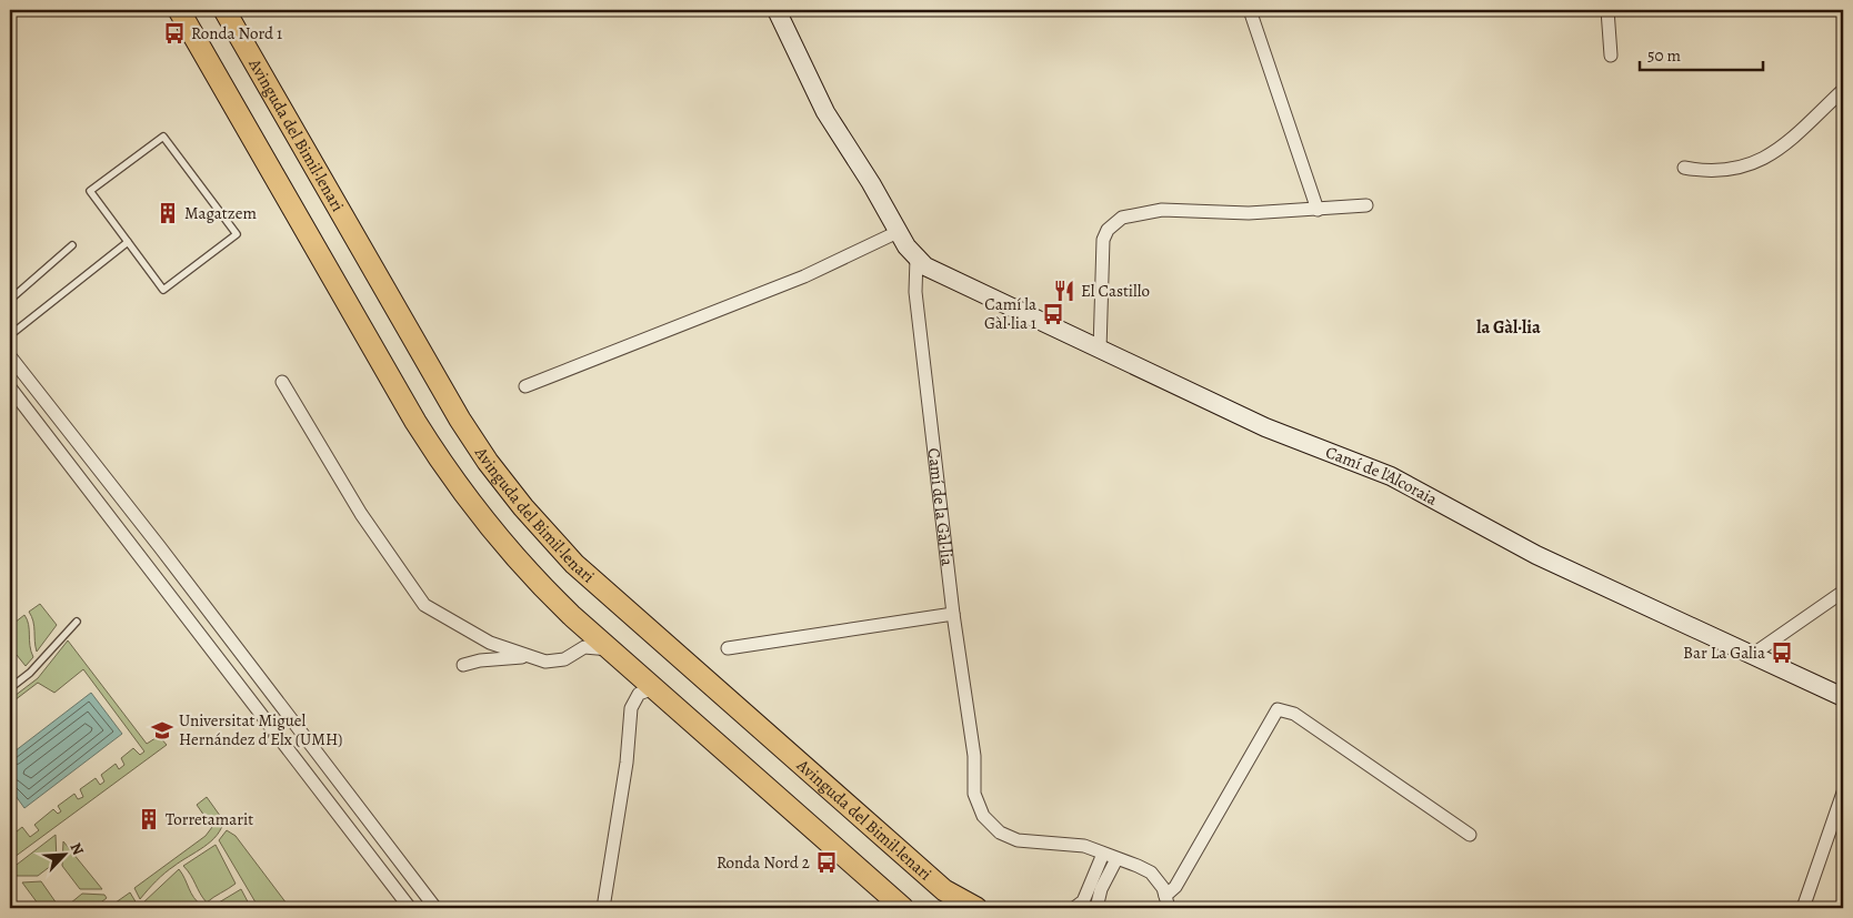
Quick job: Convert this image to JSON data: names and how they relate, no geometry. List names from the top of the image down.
{
  "streets": {
    "main road": ["Avinguda del Bimil·lenari"],
    "street": ["Camí de l'Alcoraia", "Camí de la Gàl·lia"]
  },
  "crossings": [
    ["Camí de l'Alcoraia", "Camí de la Gàl·lia"]
  ],
  "districts": ["la Gàl·lia"],
  "places": {
    "bus stop": [
      "Ronda Nord 1",
      "Camí la Gàl·lia 1",
      "Bar La Galia",
      "Ronda Nord 2"
    ],
    "building": ["Magatzem", "Torretamarit"],
    "restaurant": ["El Castillo"],
    "school or university": ["Universitat Miguel Hernández d'Elx (UMH)"]
  },
  "scale_bar": "50 m",
  "north": "top right"
}
